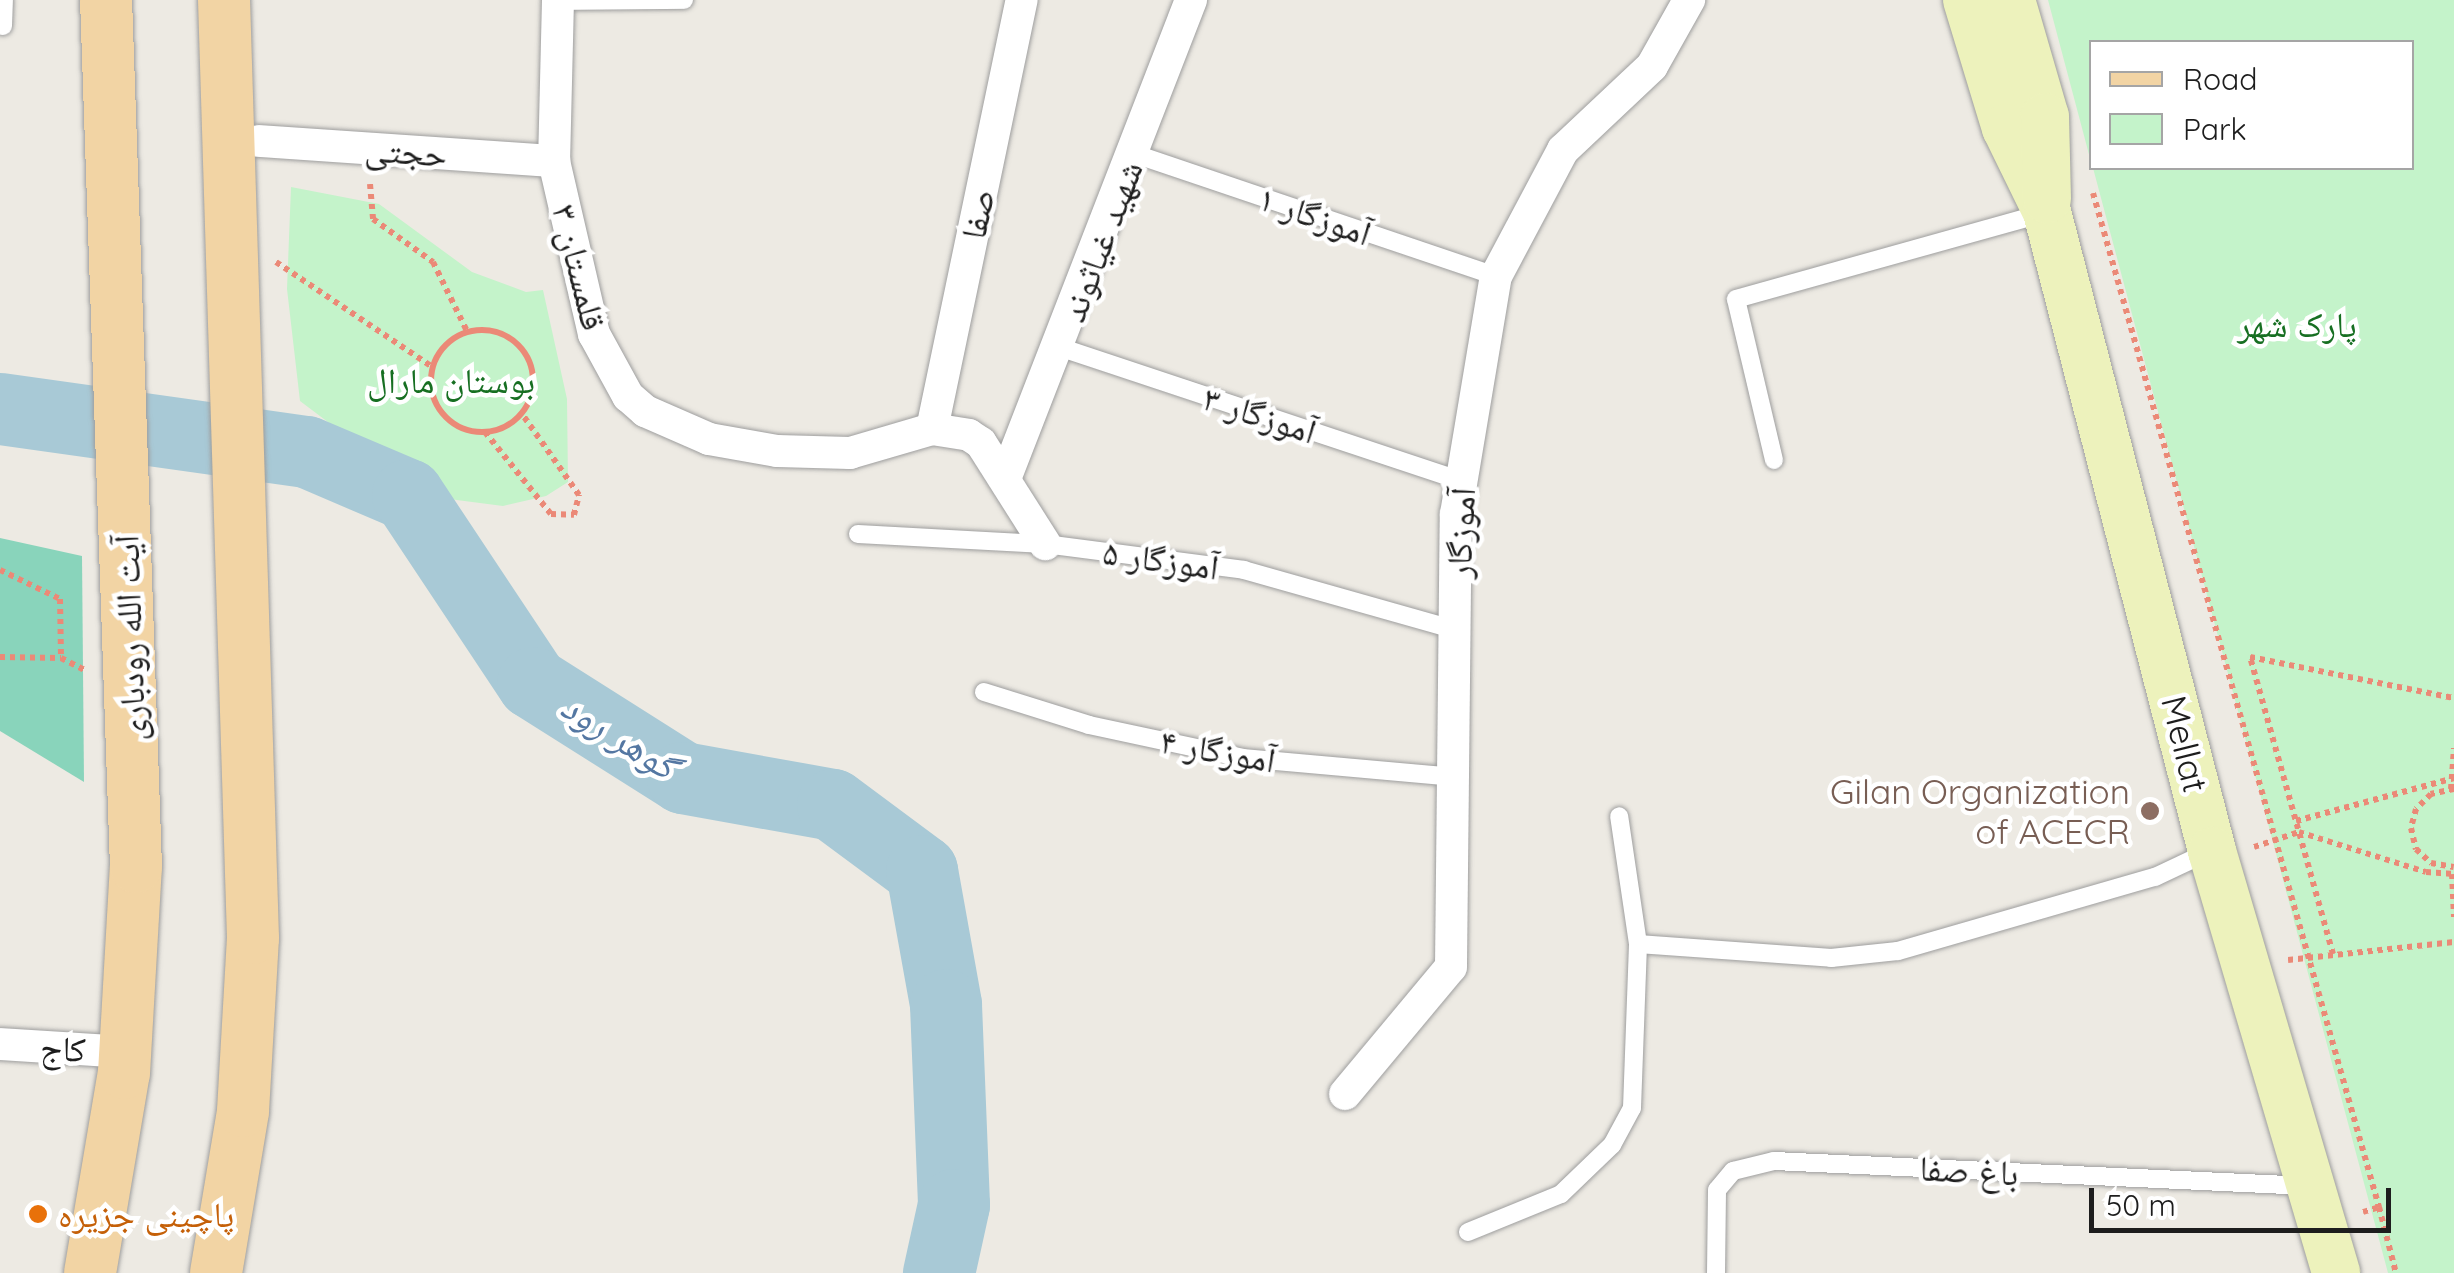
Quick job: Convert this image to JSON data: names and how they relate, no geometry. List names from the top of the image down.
{
  "streets": {
    "main road": ["آیت الله رودباری"],
    "street": [
      "حجتی",
      "صفا",
      "شهید غیاثوند",
      "قلمستان ۳",
      "آموزگار",
      "Mellat",
      "کاج"
    ],
    "lane": [
      "آموزگار ۱",
      "آموزگار ۳",
      "آموزگار ۵",
      "آموزگار ۴",
      "باغ صفا"
    ]
  },
  "crossings": [
    ["حجتی", "قلمستان ۳"],
    ["صفا", "قلمستان ۳"],
    ["آموزگار ۱", "شهید غیاثوند"],
    ["آموزگار ۱", "آموزگار"],
    ["شهید غیاثوند", "آموزگار ۳"],
    ["آموزگار ۳", "آموزگار"],
    ["آموزگار", "آموزگار ۵"],
    ["آموزگار", "آموزگار ۴"],
    ["آیت الله رودباری", "کاج"],
    ["Mellat", "باغ صفا"]
  ],
  "water": ["گوهر رود"],
  "parks": ["پارک شهر", "بوستان مارال"],
  "places": ["Gilan Organization of ACECR", "پاچینی جزیره"],
  "legend": ["Road", "Park"],
  "scale_bar": "50 m"
}
